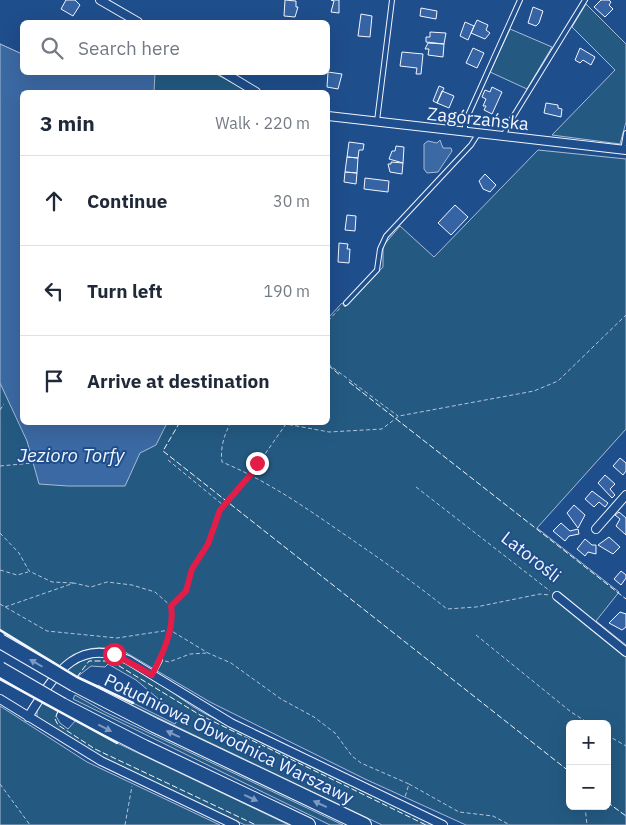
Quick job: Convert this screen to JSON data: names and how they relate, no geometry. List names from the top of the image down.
{
  "streets": {
    "highway": ["Południowa Obwodnica Warszawy"],
    "street": ["Zagórzańska", "Latorośli"]
  },
  "water": ["Jezioro Torfy"],
  "page": {
    "search": "Search here",
    "heading": ["3 min", "Walk · 220 m"],
    "list": [
      ["Continue", "30 m"],
      ["Turn left", "190 m"],
      "Arrive at destination"
    ],
    "map_buttons": ["+", "−"]
  }
}
